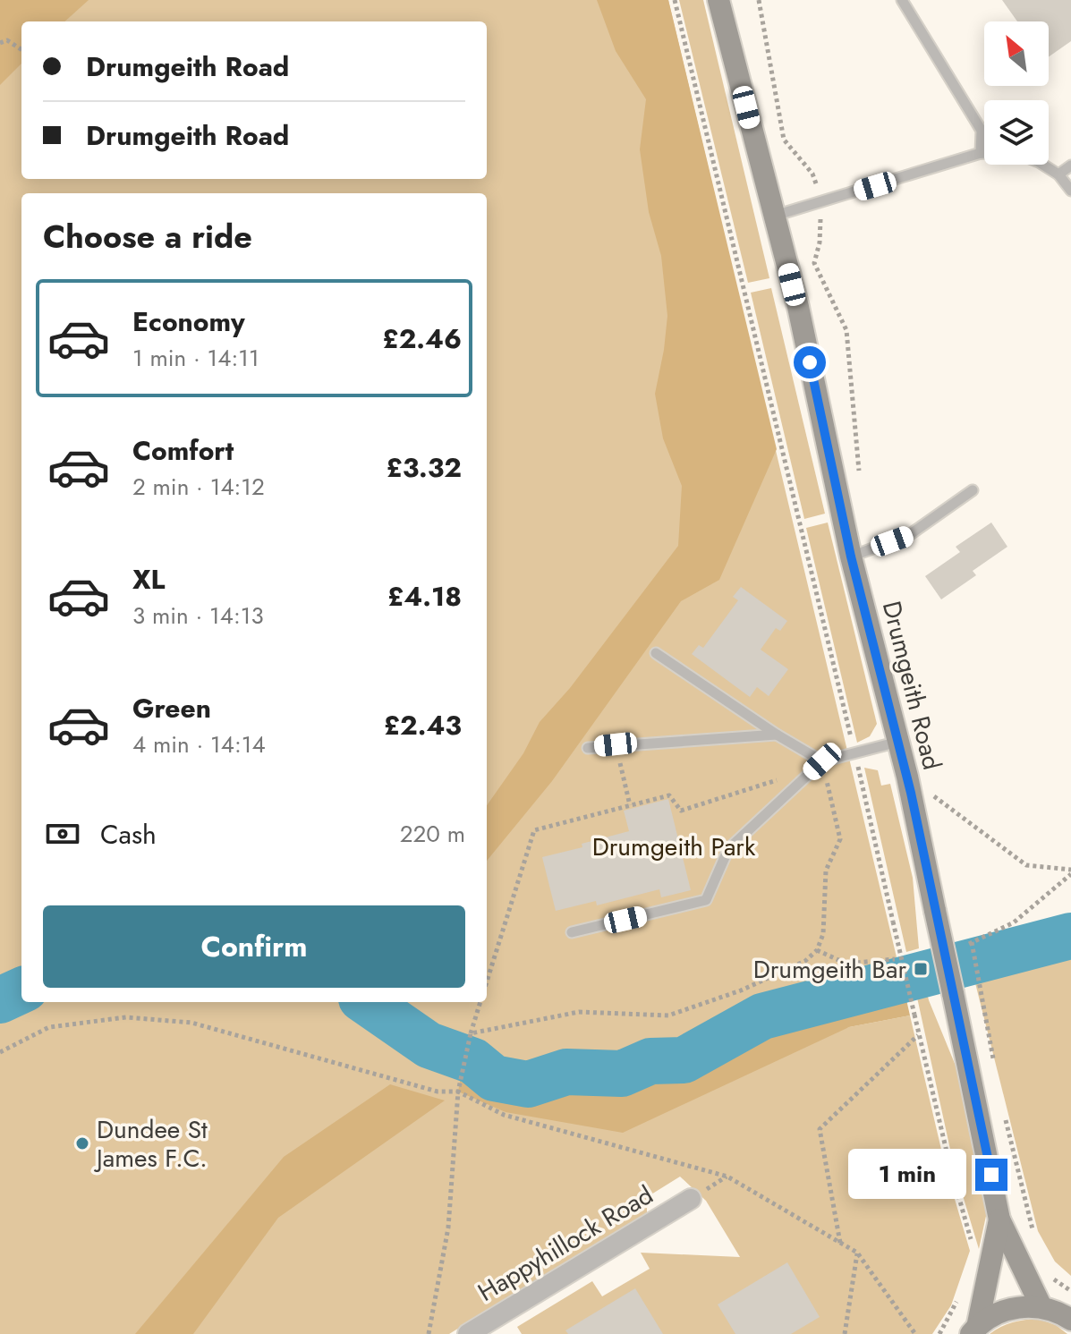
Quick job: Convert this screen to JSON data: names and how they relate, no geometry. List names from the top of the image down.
{
  "streets": {
    "main road": ["Drumgeith Road"],
    "street": ["Happyhillock Road"]
  },
  "parks": ["Drumgeith Park"],
  "places": {
    "transit": ["Drumgeith Bar"],
    "other": ["Dundee St James F.C."]
  },
  "north": "top left",
  "page": {
    "banner": ["Drumgeith Road", "Drumgeith Road"],
    "heading": "Choose a ride",
    "list": [
      {
        "name": "Economy",
        "note": "1 min · 14:11",
        "value": "£2.46"
      },
      {
        "name": "Comfort",
        "note": "2 min · 14:12",
        "value": "£3.32"
      },
      {
        "name": "XL",
        "note": "3 min · 14:13",
        "value": "£4.18"
      },
      {
        "name": "Green",
        "note": "4 min · 14:14",
        "value": "£2.43"
      }
    ],
    "pay": ["Cash", "220 m"],
    "buttons": "Confirm",
    "bubble": "1 min"
  }
}
